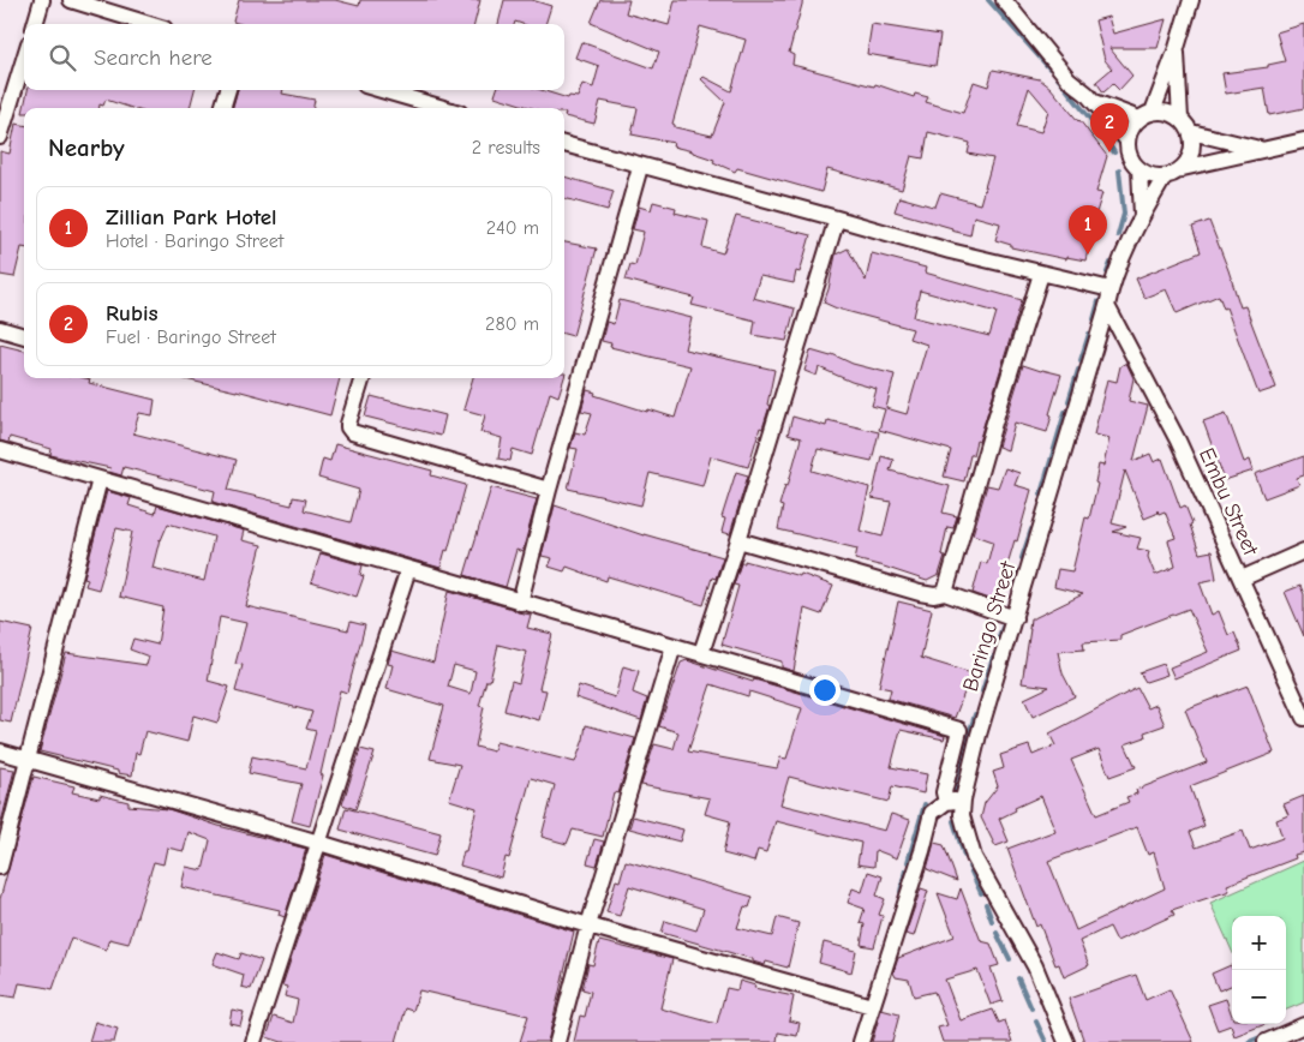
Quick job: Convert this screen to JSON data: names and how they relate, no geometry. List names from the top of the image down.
{
  "streets": {
    "street": ["Embu Street", "Baringo Street"]
  },
  "crossings": [
    ["Embu Street", "Baringo Street"]
  ],
  "page": {
    "search": "Search here",
    "pins": ["2", "1"],
    "heading": ["Nearby", "2 results"],
    "list": [
      {
        "mark": "1",
        "name": "Zillian Park Hotel",
        "note": "Hotel · Baringo Street",
        "value": "240 m"
      },
      {
        "mark": "2",
        "name": "Rubis",
        "note": "Fuel · Baringo Street",
        "value": "280 m"
      }
    ],
    "map_buttons": ["+", "−"]
  }
}
